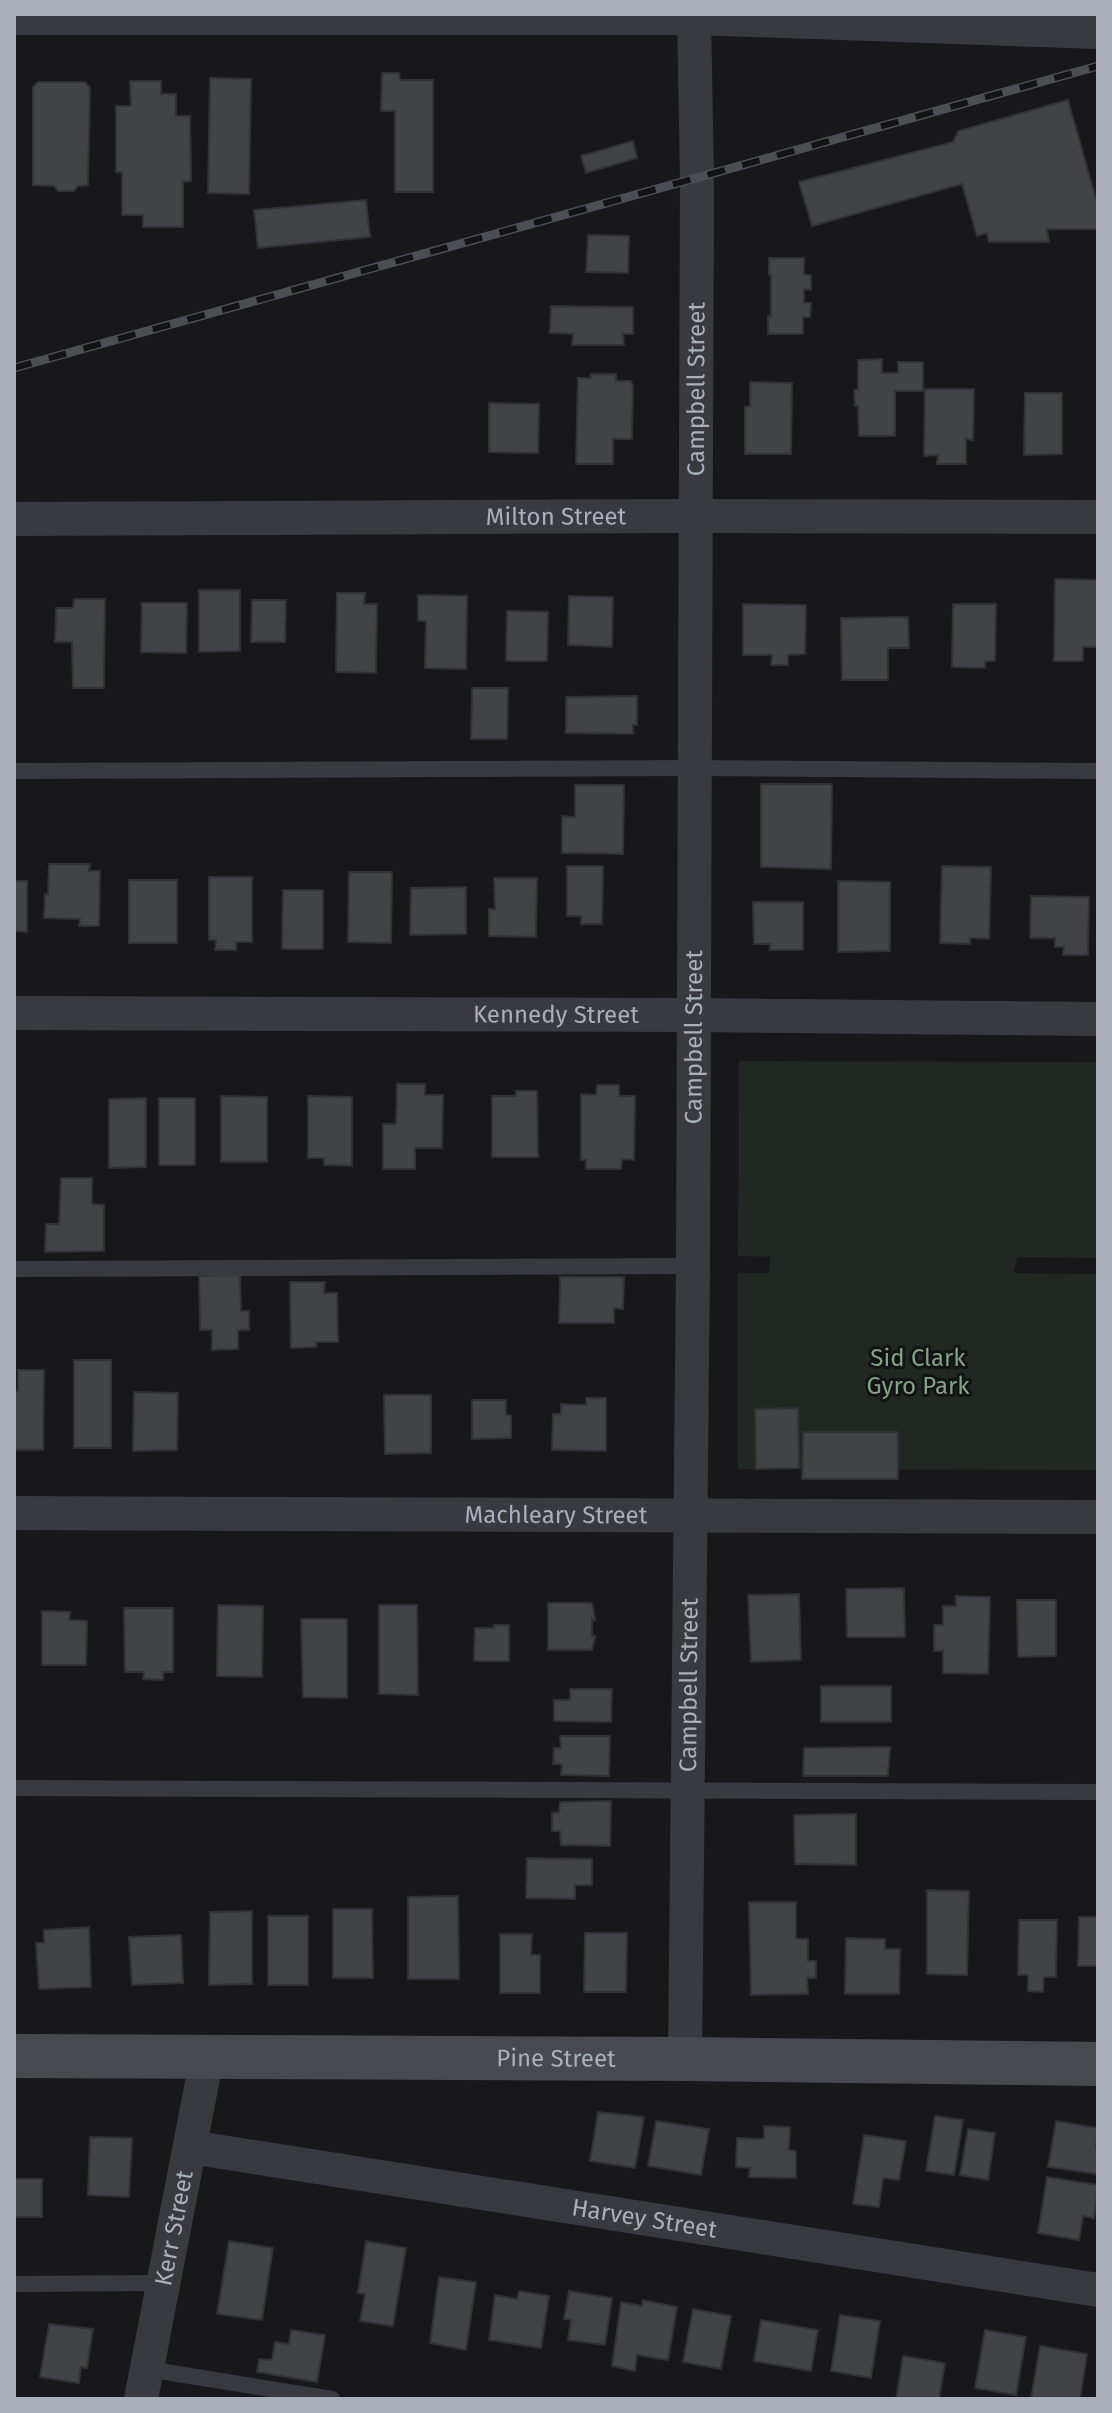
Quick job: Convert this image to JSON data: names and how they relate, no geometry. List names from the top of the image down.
{
  "streets": {
    "street": [
      "Campbell Street",
      "Milton Street",
      "Kennedy Street",
      "Machleary Street",
      "Pine Street",
      "Harvey Street",
      "Kerr Street"
    ]
  },
  "crossings": [
    ["Campbell Street", "Milton Street"],
    ["Campbell Street", "Kennedy Street"],
    ["Campbell Street", "Machleary Street"],
    ["Campbell Street", "Pine Street"],
    ["Pine Street", "Kerr Street"],
    ["Harvey Street", "Kerr Street"]
  ],
  "parks": ["Sid Clark Gyro Park"]
}
